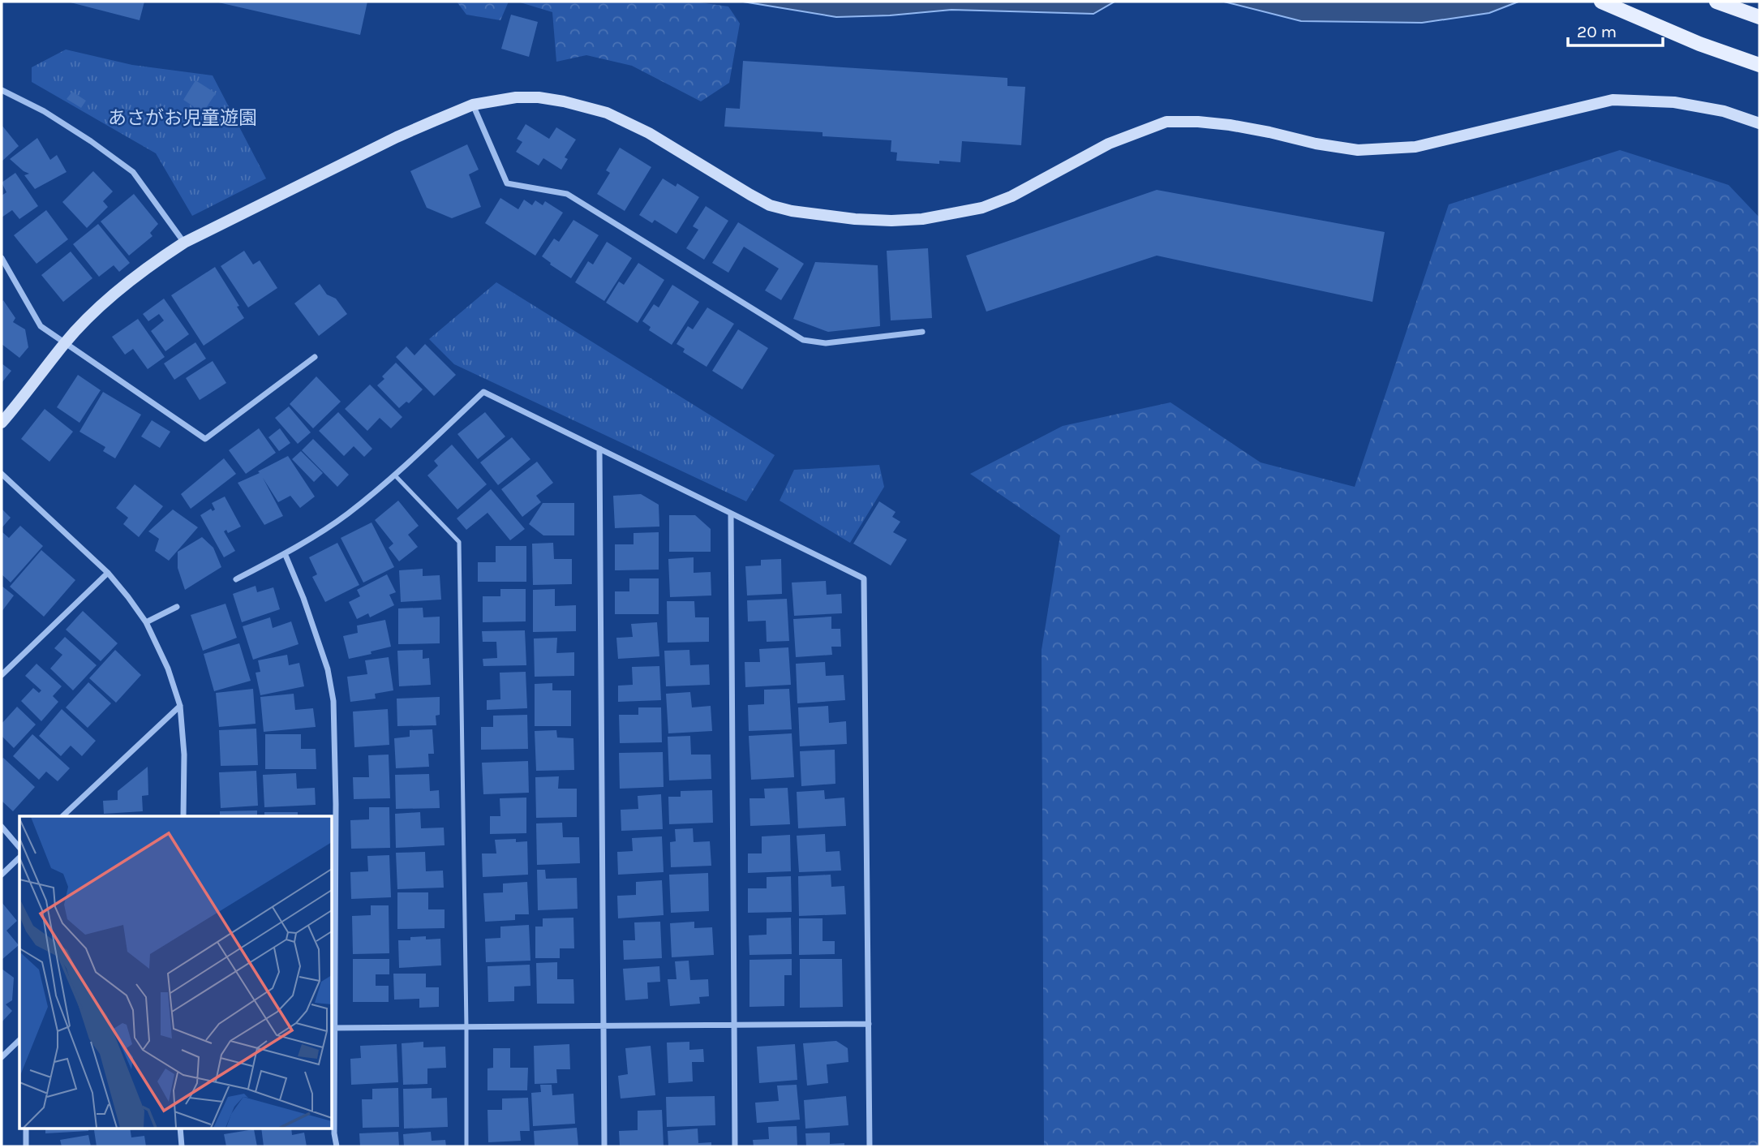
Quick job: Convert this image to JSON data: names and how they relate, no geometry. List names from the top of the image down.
{
  "parks": ["あさがお児童遊園"],
  "scale_bar": "20 m"
}
